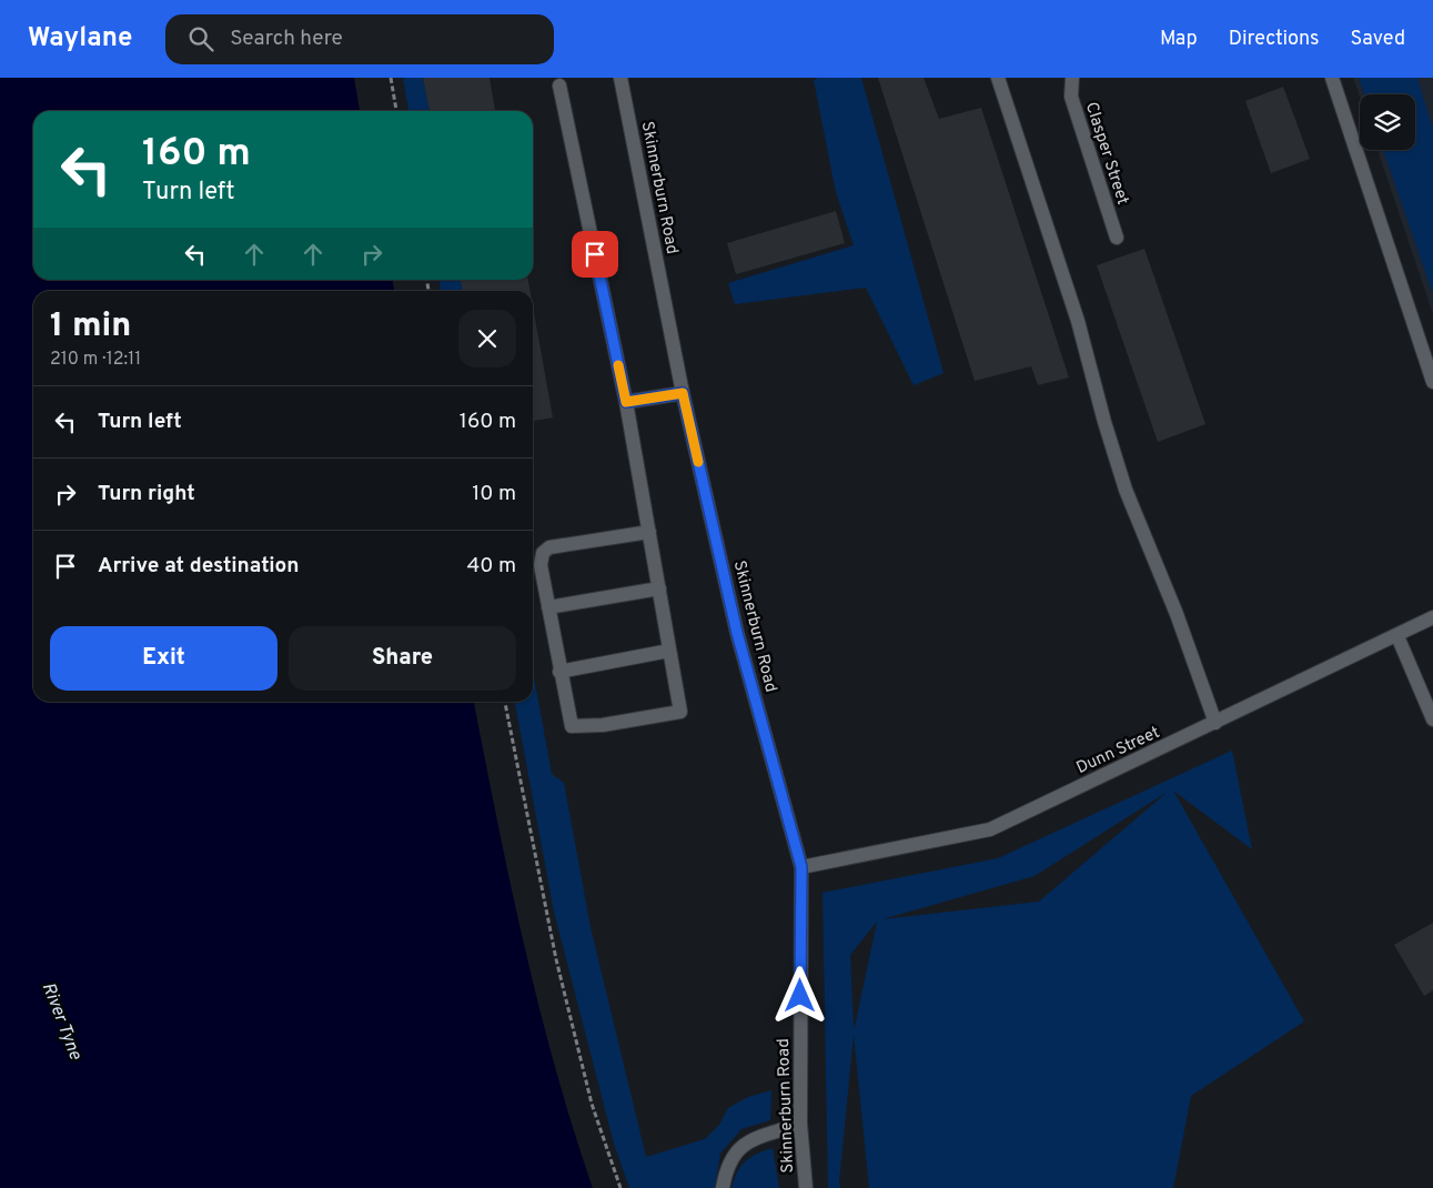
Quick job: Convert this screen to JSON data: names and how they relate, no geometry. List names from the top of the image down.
{
  "streets": {
    "street": ["Clasper Street", "Skinnerburn Road", "Dunn Street"]
  },
  "crossings": [
    ["Skinnerburn Road", "Dunn Street"]
  ],
  "water": ["River Tyne"],
  "page": {
    "header": "Waylane",
    "search": "Search here",
    "nav": ["Map", "Directions", "Saved"],
    "turn": ["160 m", "Turn left"],
    "heading": ["1 min", "210 m · 12:11"],
    "list": [
      {
        "name": "Turn left",
        "value": "160 m"
      },
      {
        "name": "Turn right",
        "value": "10 m"
      },
      {
        "name": "Arrive at destination",
        "value": "40 m"
      }
    ],
    "buttons": ["Exit", "Share"]
  }
}
